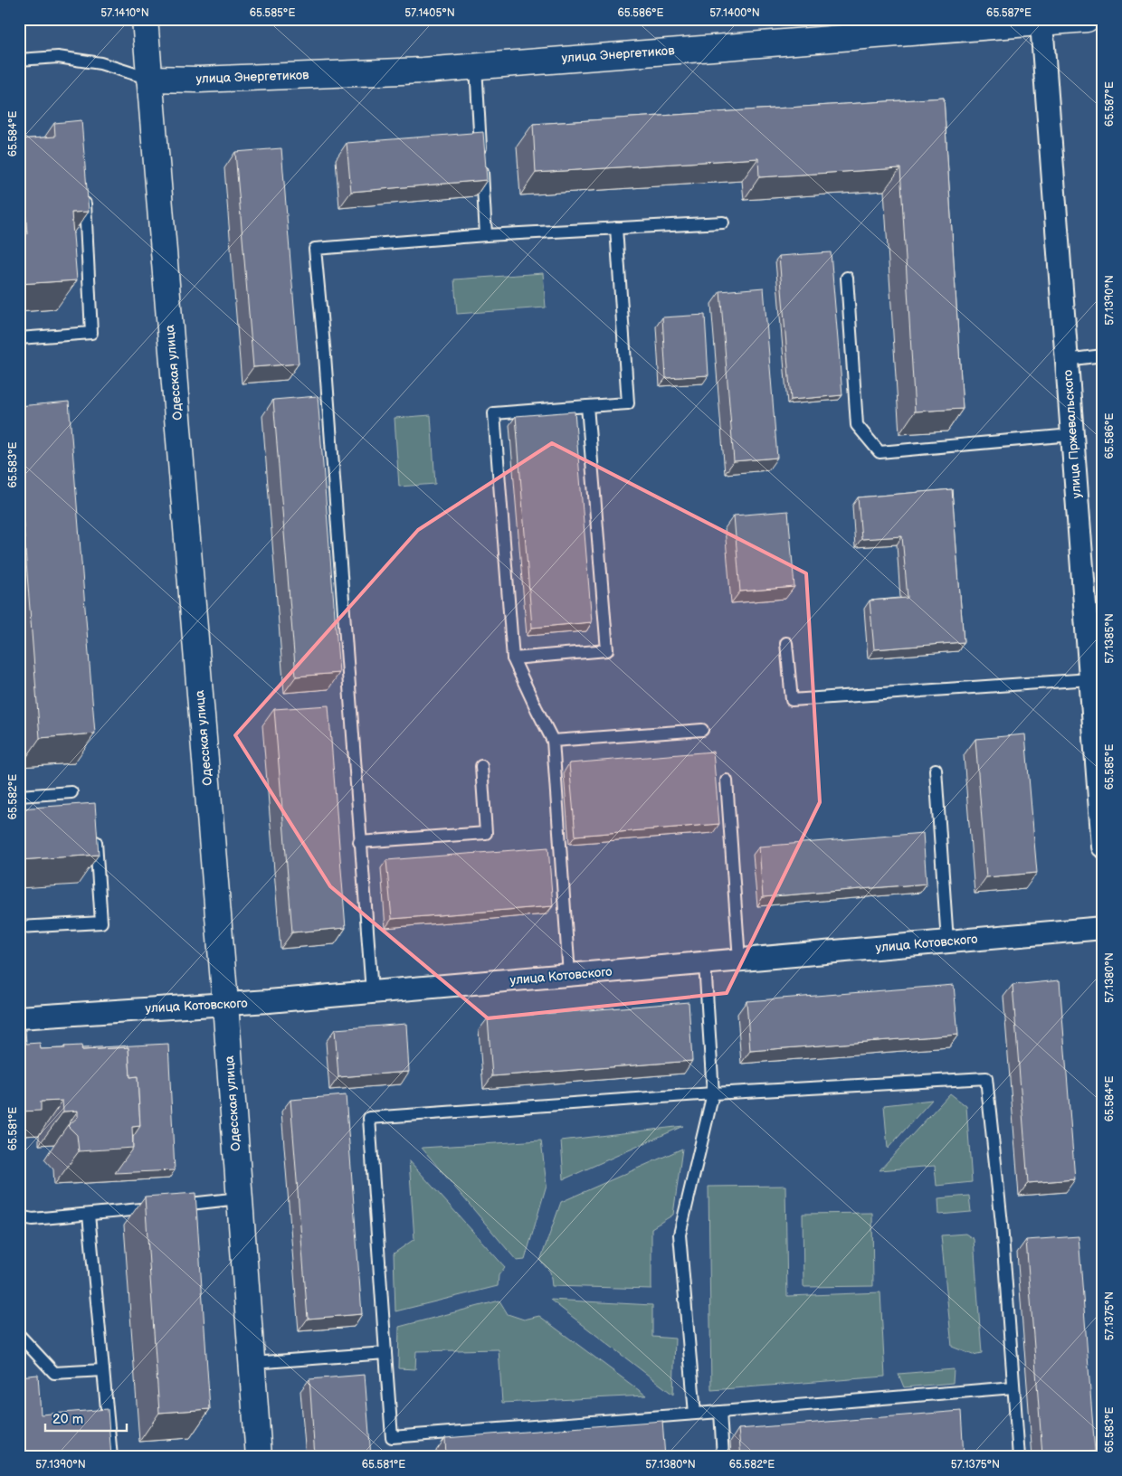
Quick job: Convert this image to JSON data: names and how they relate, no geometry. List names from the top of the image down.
{
  "streets": {
    "street": [
      "улица Энергетиков",
      "Одесская улица",
      "улица Пржевальского",
      "улица Котовского"
    ]
  },
  "crossings": [
    ["улица Энергетиков", "Одесская улица"],
    ["улица Энергетиков", "улица Пржевальского"],
    ["Одесская улица", "улица Котовского"]
  ],
  "scale_bar": "20 m",
  "coordinates": [
    "57.1410°N",
    "65.585°E",
    "57.1405°N",
    "65.586°E",
    "57.1400°N",
    "65.587°E",
    "65.584°E",
    "57.1390°N",
    "65.583°E",
    "57.1385°N",
    "65.582°E",
    "57.1380°N",
    "65.581°E",
    "57.1375°N"
  ]
}
